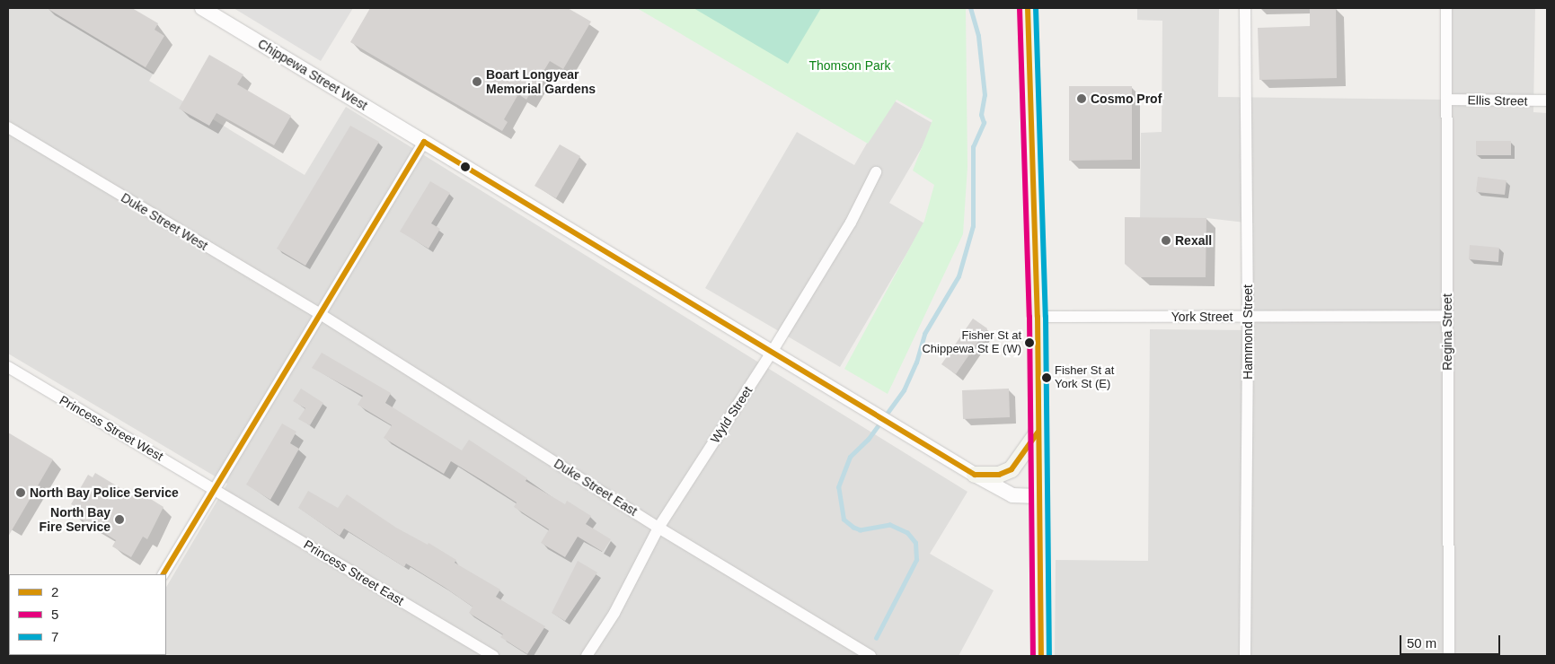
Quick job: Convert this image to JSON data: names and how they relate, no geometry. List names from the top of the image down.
{
  "streets": {
    "street": [
      "Chippewa Street West",
      "Ellis Street",
      "Duke Street West",
      "York Street",
      "Hammond Street",
      "Regina Street",
      "Wyld Street",
      "Princess Street West",
      "Duke Street East",
      "Princess Street East"
    ]
  },
  "crossings": [
    ["Chippewa Street West", "Wyld Street"],
    ["Ellis Street", "Regina Street"],
    ["Duke Street West", "Duke Street East"],
    ["York Street", "Hammond Street"],
    ["York Street", "Regina Street"],
    ["Wyld Street", "Duke Street East"],
    ["Princess Street West", "Princess Street East"]
  ],
  "parks": ["Thomson Park"],
  "places": [
    "Boart Longyear Memorial Gardens",
    "Cosmo Prof",
    "Rexall",
    "Fisher St at Chippewa St E (W)",
    "Fisher St at York St (E)",
    "North Bay Police Service",
    "North Bay Fire Service"
  ],
  "lines": ["transit line 2", "transit line 5", "transit line 7"],
  "legend": ["2", "5", "7"],
  "scale_bar": "50 m"
}
